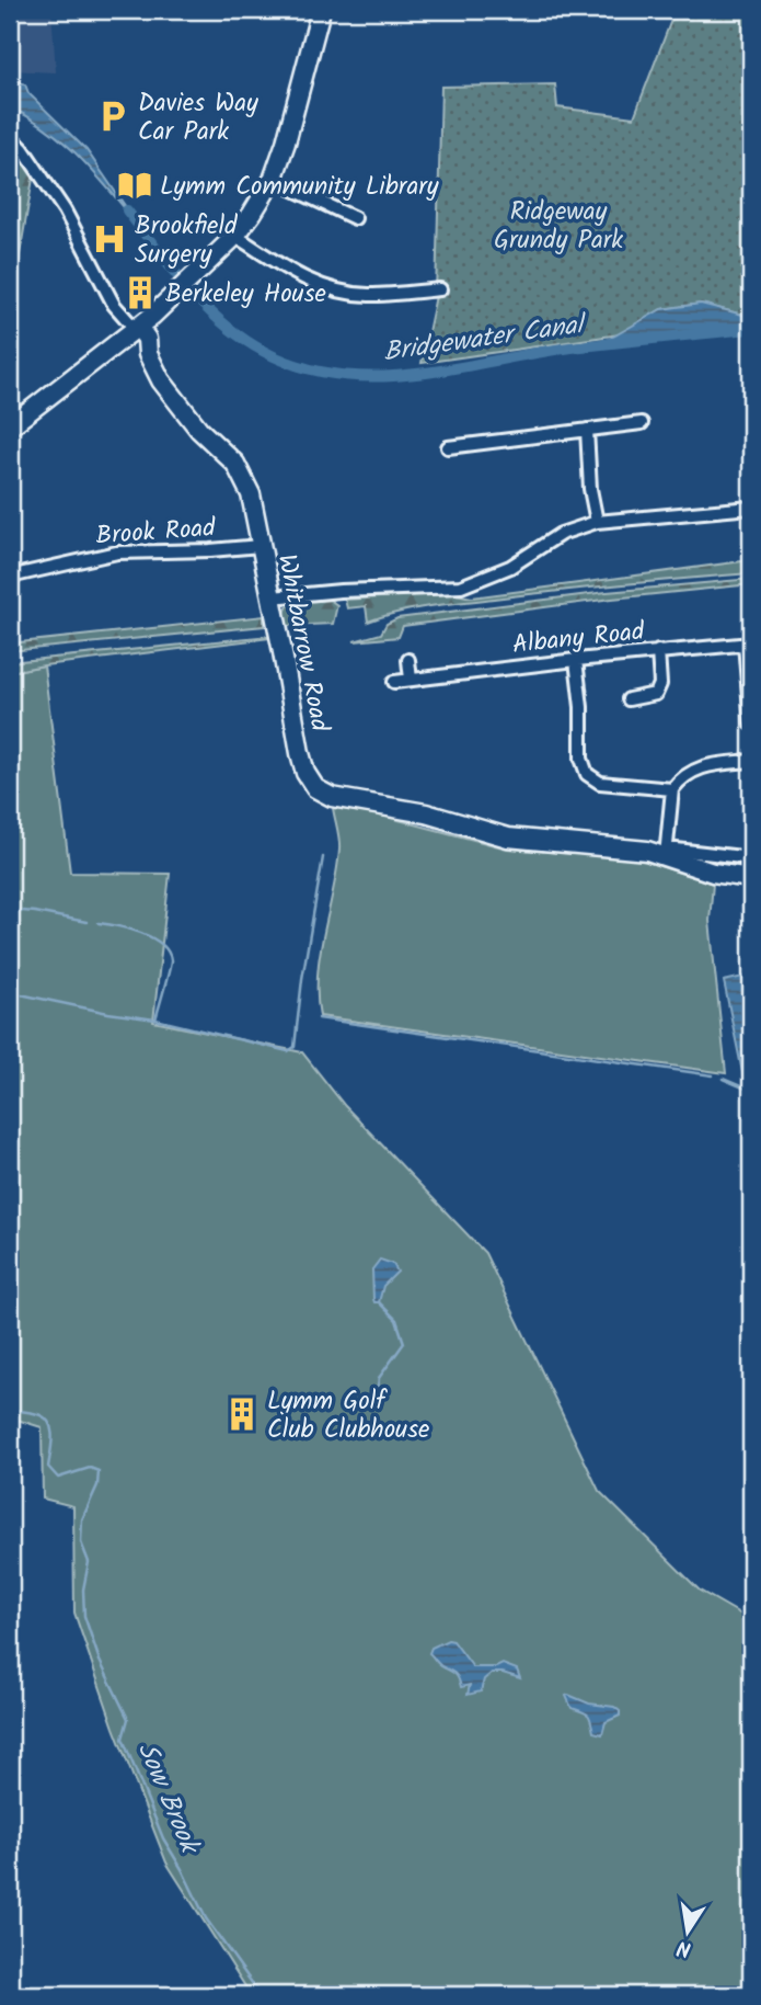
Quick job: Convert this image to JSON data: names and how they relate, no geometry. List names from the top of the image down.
{
  "streets": {
    "street": ["Brook Road", "Albany Road", "Whitbarrow Road"]
  },
  "crossings": [
    ["Brook Road", "Whitbarrow Road"]
  ],
  "water": ["Bridgewater Canal", "Sow Brook"],
  "parks": ["Ridgeway Grundy Park"],
  "places": {
    "parking": ["Davies Way Car Park"],
    "library": ["Lymm Community Library"],
    "hospital": ["Brookfield Surgery"],
    "building": ["Berkeley House", "Lymm Golf Club Clubhouse"]
  },
  "north": "bottom"
}
